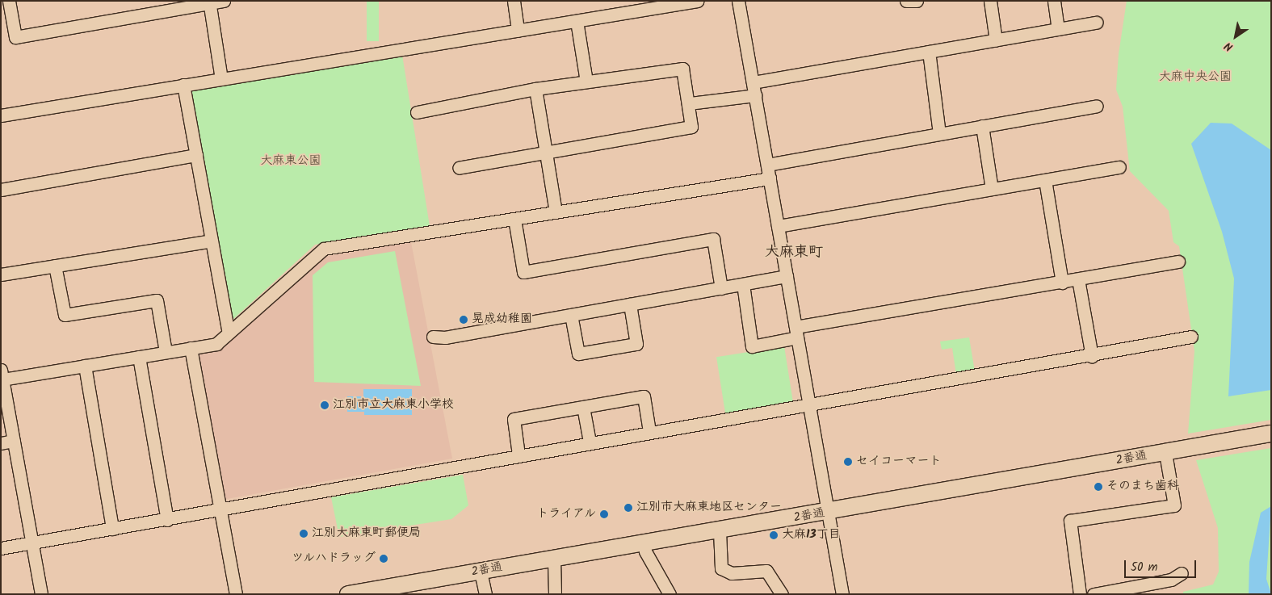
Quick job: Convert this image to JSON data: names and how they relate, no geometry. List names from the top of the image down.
{
  "streets": {
    "main road": ["2番通"]
  },
  "districts": ["大麻東町"],
  "parks": ["大麻中央公園", "大麻東公園"],
  "places": [
    "晃成幼稚園",
    "江別市立大麻東小学校",
    "セイコーマート",
    "そのまち歯科",
    "江別市大麻東地区センター",
    "トライアル",
    "江別大麻東町郵便局",
    "大麻13丁目",
    "ツルハドラッグ"
  ],
  "scale_bar": "50 m",
  "north": "bottom left"
}
